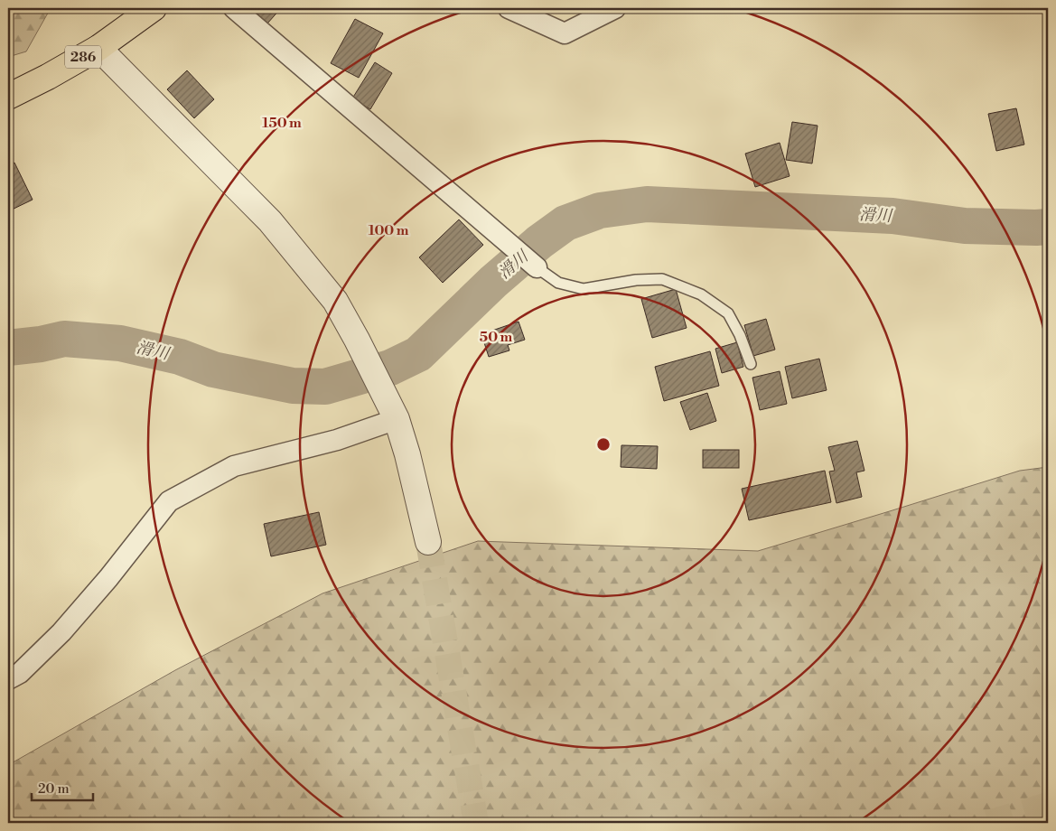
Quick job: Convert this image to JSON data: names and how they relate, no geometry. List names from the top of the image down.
{
  "streets": {
    "highway": ["286"]
  },
  "water": ["滑川"],
  "scale_bar": "20 m",
  "rings": ["150 m", "100 m", "50 m"]
}
